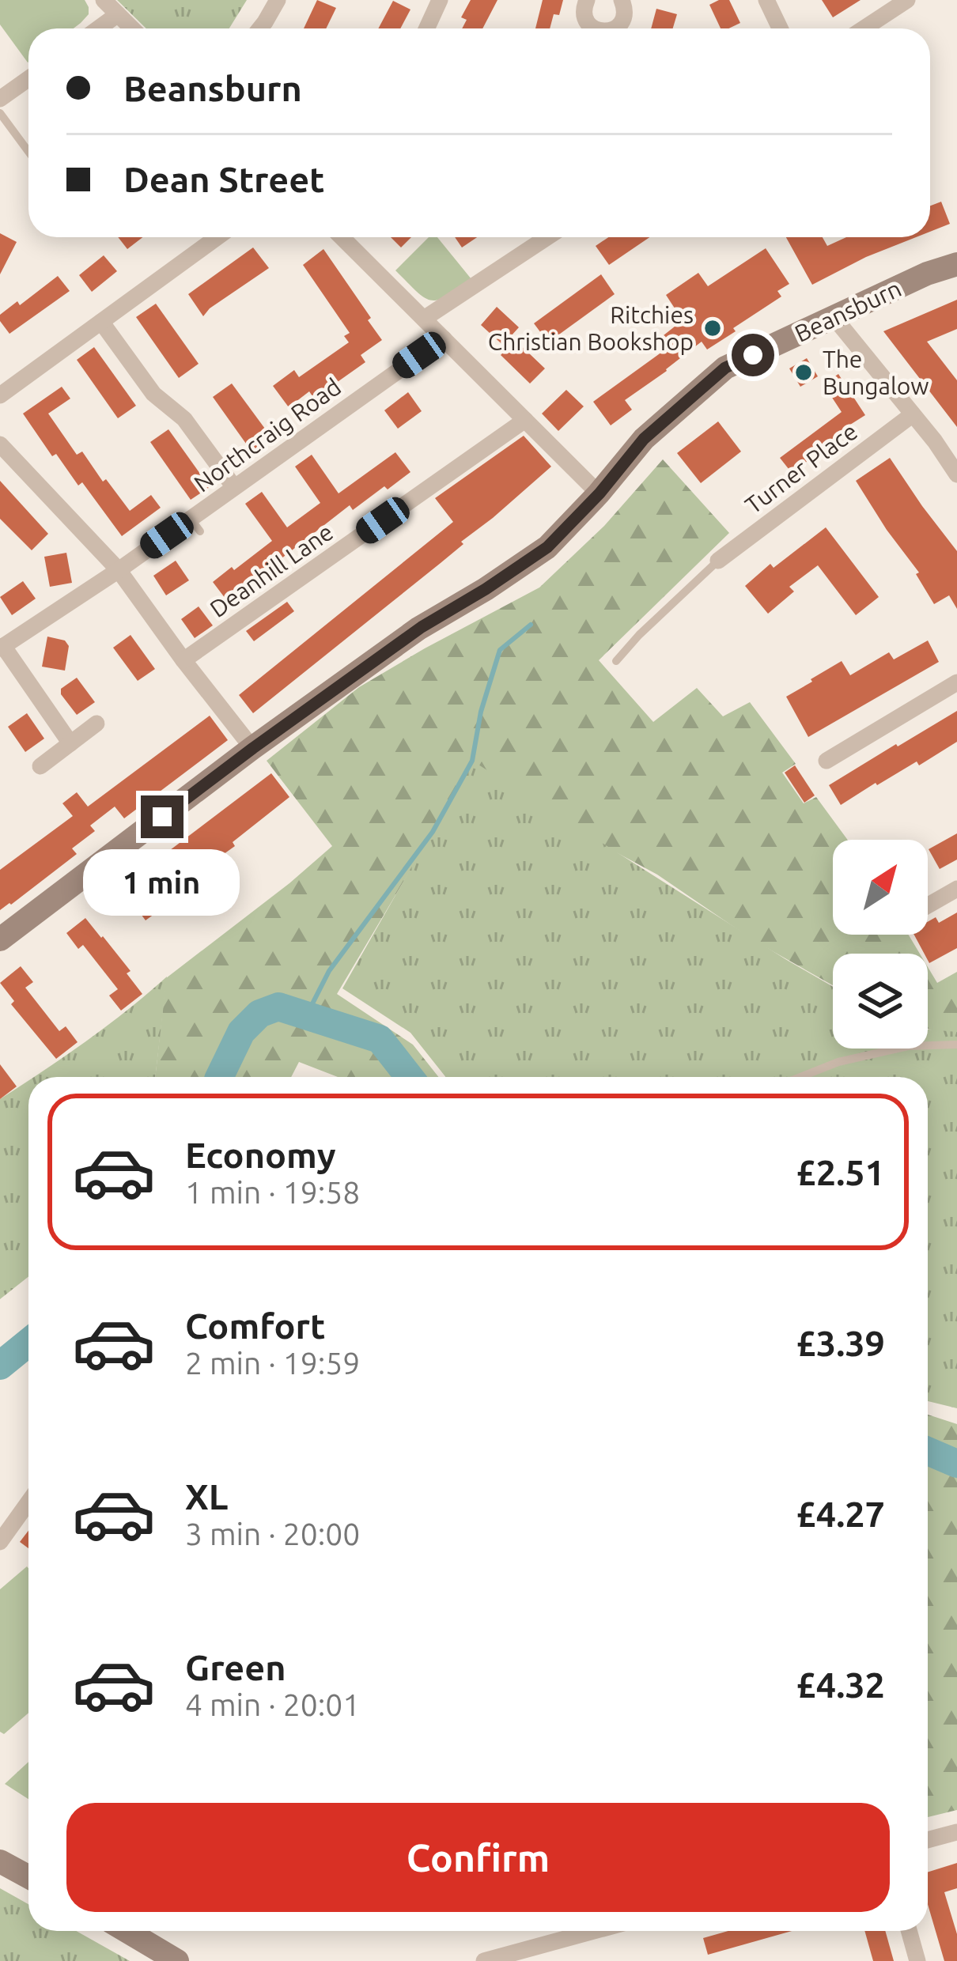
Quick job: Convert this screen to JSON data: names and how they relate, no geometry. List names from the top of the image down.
{
  "streets": {
    "main road": ["Beansburn"],
    "street": ["Northcraig Road", "Turner Place", "Deanhill Lane"]
  },
  "places": ["Ritchies Christian Bookshop", "The Bungalow"],
  "north": "top right",
  "page": {
    "banner": ["Beansburn", "Dean Street"],
    "bubble": "1 min",
    "list": [
      {
        "name": "Economy",
        "note": "1 min · 19:58",
        "value": "£2.51"
      },
      {
        "name": "Comfort",
        "note": "2 min · 19:59",
        "value": "£3.39"
      },
      {
        "name": "XL",
        "note": "3 min · 20:00",
        "value": "£4.27"
      },
      {
        "name": "Green",
        "note": "4 min · 20:01",
        "value": "£4.32"
      }
    ],
    "buttons": "Confirm"
  }
}
